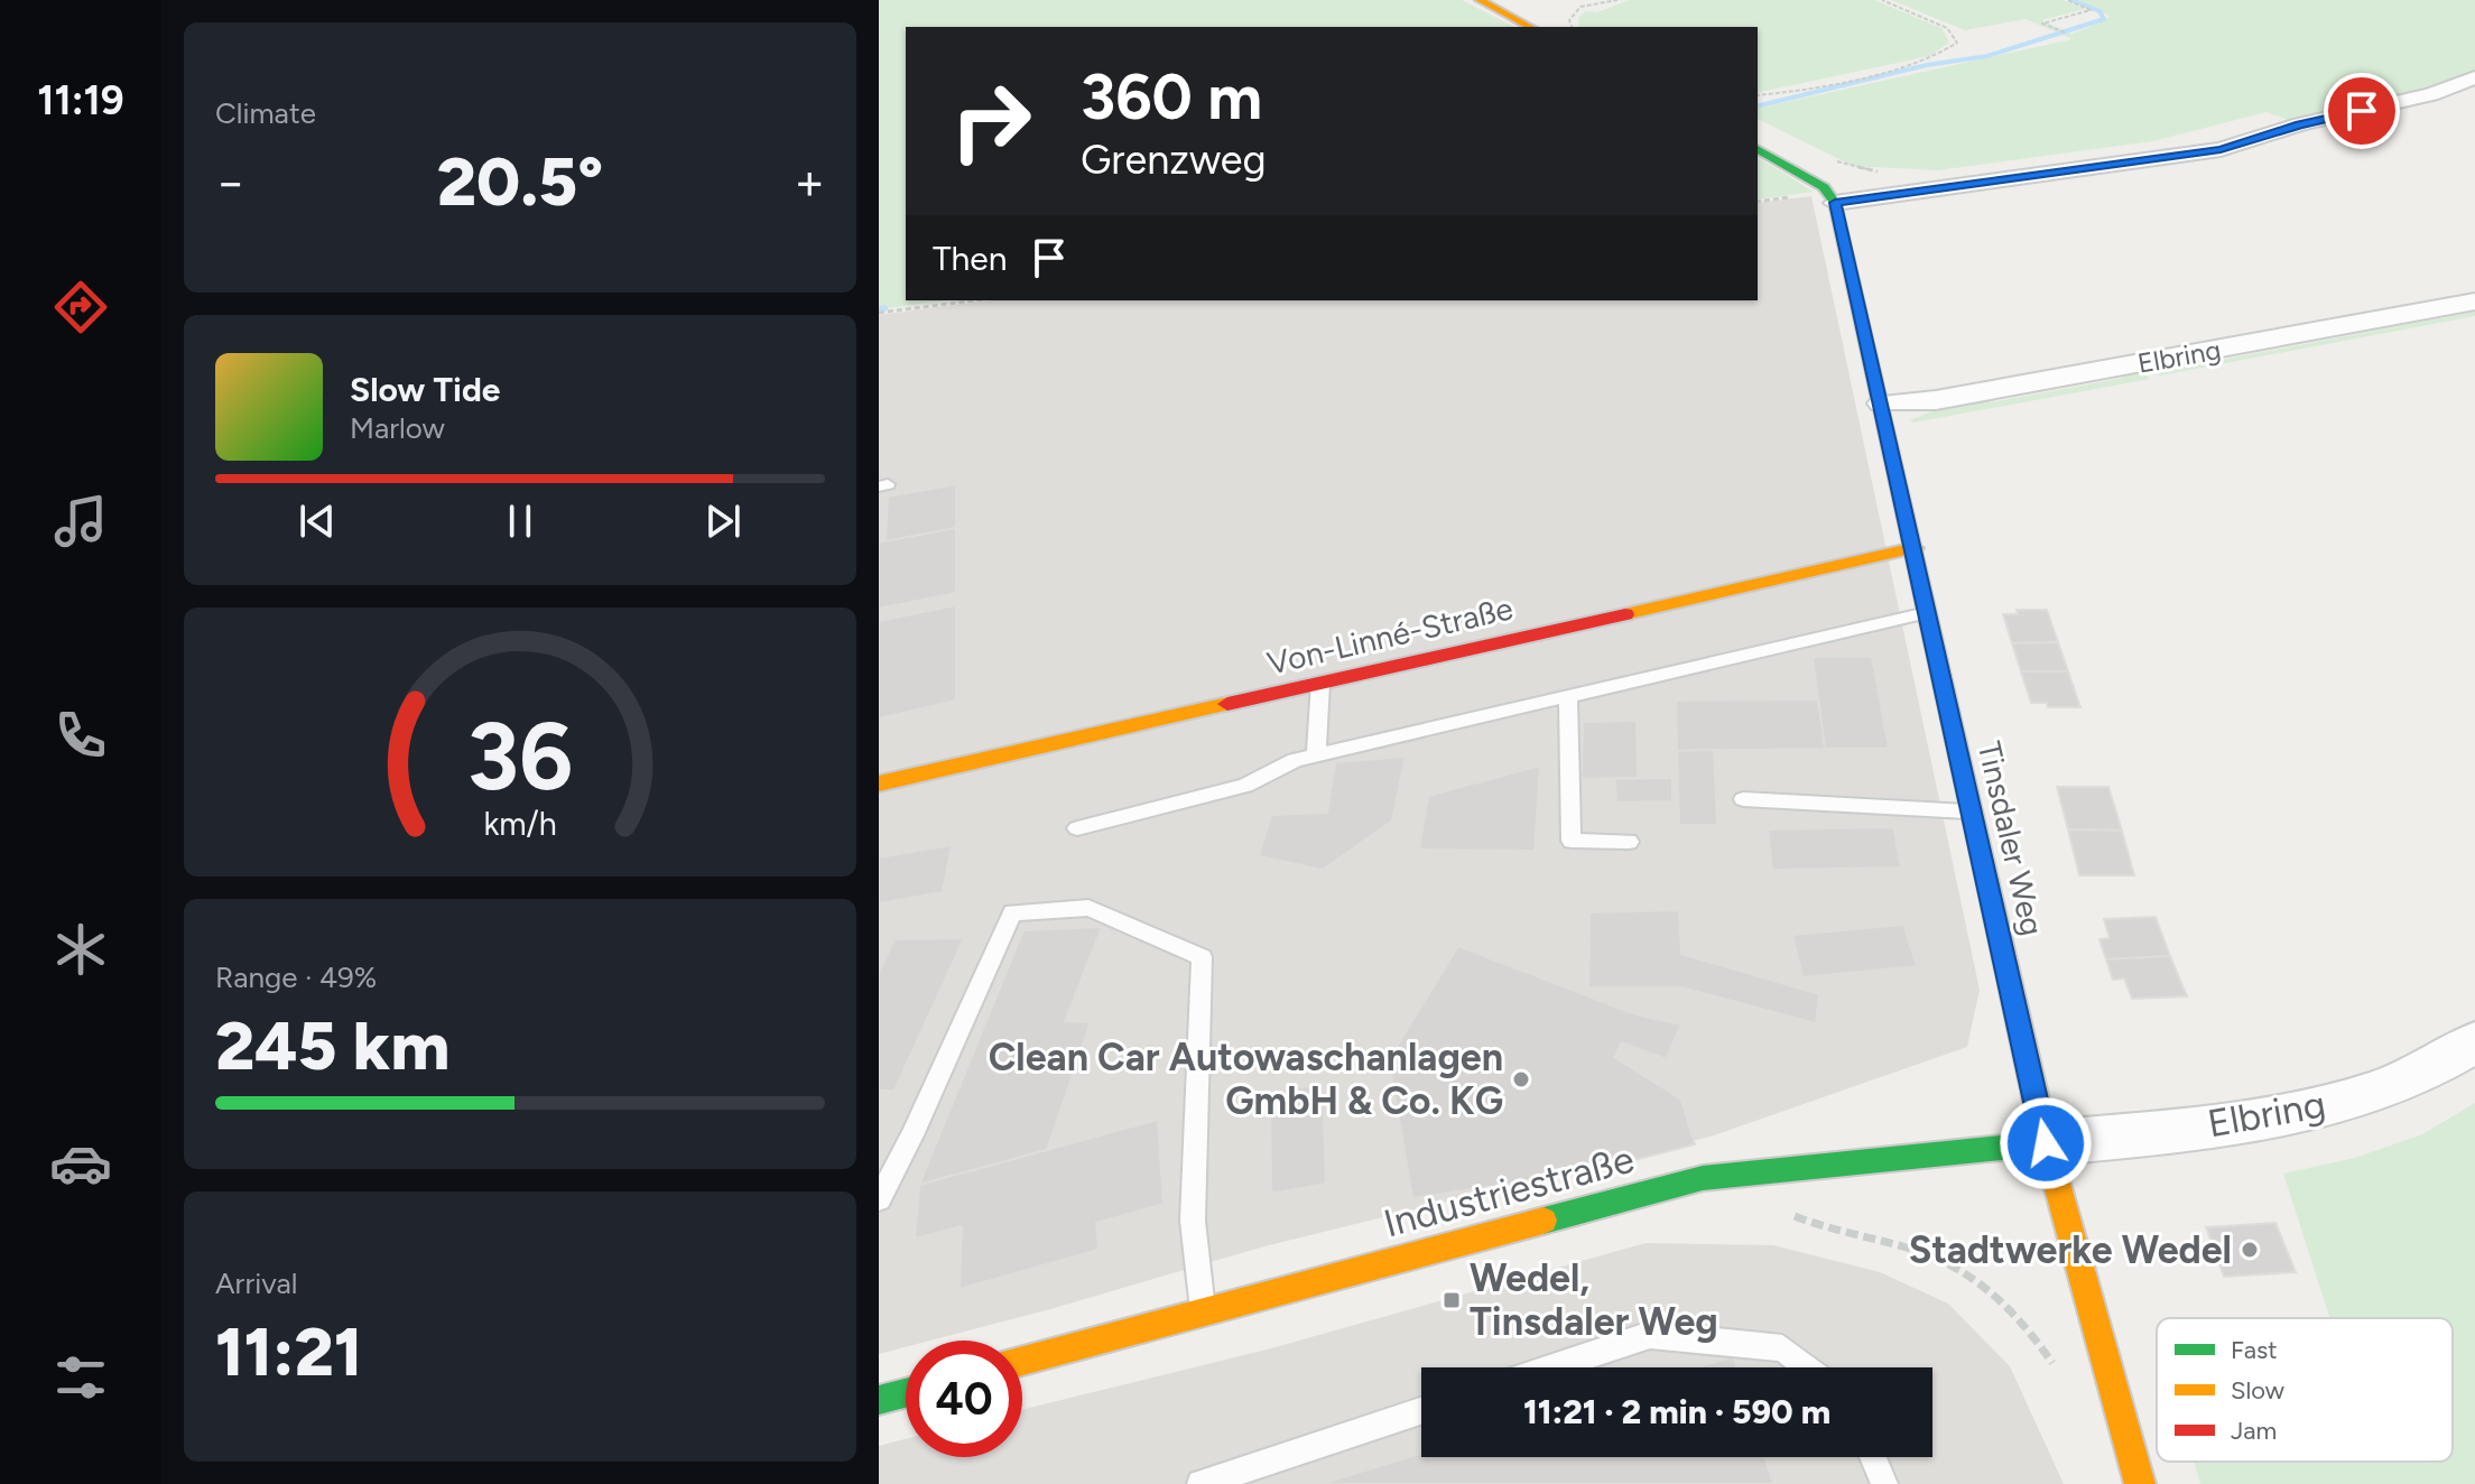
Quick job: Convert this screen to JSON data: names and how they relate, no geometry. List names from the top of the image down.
{
  "streets": {
    "street": [
      "Elbring",
      "Von-Linné-Straße",
      "Tinsdaler Weg",
      "Industriestraße"
    ]
  },
  "crossings": [
    ["Elbring", "Tinsdaler Weg"],
    ["Elbring", "Industriestraße"],
    ["Von-Linné-Straße", "Tinsdaler Weg"],
    ["Tinsdaler Weg", "Industriestraße"]
  ],
  "places": {
    "other": ["Clean Car Autowaschanlagen GmbH & Co. KG", "Stadtwerke Wedel"],
    "transit": ["Wedel, Tinsdaler Weg"]
  },
  "legend": ["Fast", "Slow", "Jam"],
  "page": {
    "tabs": "11:19",
    "tile": [
      "Climate",
      ["Range · 49%", "245 km"],
      ["Arrival", "11:21"]
    ],
    "turn": ["360 m", "Grenzweg"],
    "heat": ["−", "20.5°", "+"],
    "then": "Then",
    "song": ["Slow Tide", "Marlow"],
    "limit": "40",
    "trip": "11:21 · 2 min · 590 m",
    "gauge": ["36", "km/h"]
  }
}
